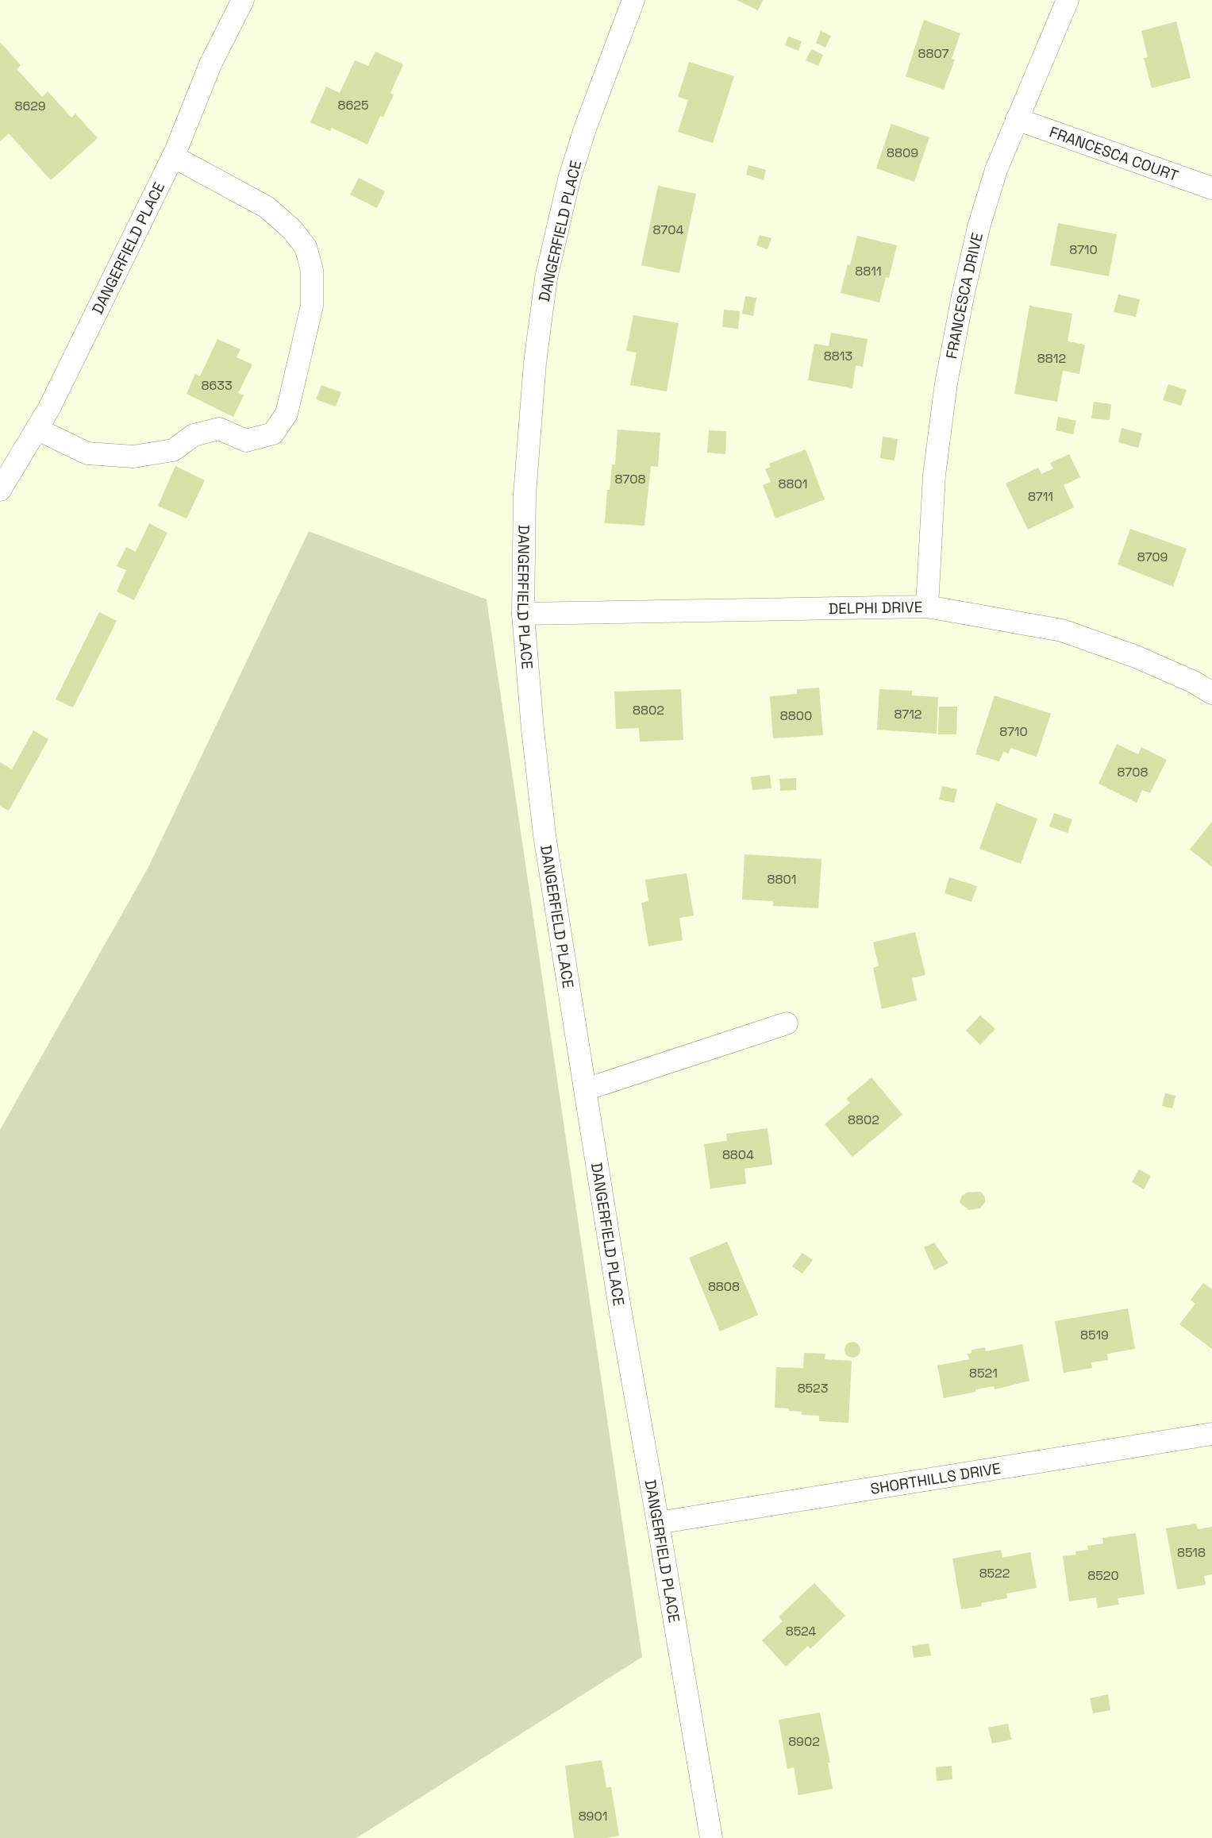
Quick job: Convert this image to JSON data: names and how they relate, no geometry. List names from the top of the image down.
{
  "streets": {
    "street": [
      "FRANCESCA COURT",
      "DANGERFIELD PLACE",
      "FRANCESCA DRIVE",
      "DELPHI DRIVE",
      "SHORTHILLS DRIVE"
    ]
  },
  "crossings": [
    ["FRANCESCA COURT", "FRANCESCA DRIVE"],
    ["DANGERFIELD PLACE", "DELPHI DRIVE"],
    ["DANGERFIELD PLACE", "SHORTHILLS DRIVE"],
    ["FRANCESCA DRIVE", "DELPHI DRIVE"]
  ],
  "house_numbers": [
    "8807",
    "8625",
    "8629",
    "8809",
    "8704",
    "8710",
    "8811",
    "8813",
    "8812",
    "8633",
    "8708",
    "8801",
    "8711",
    "8709",
    "8802",
    "8712",
    "8800",
    "8710",
    "8708",
    "8801",
    "8802",
    "8804",
    "8808",
    "8519",
    "8521",
    "8523",
    "8518",
    "8522",
    "8520",
    "8524",
    "8902",
    "8901"
  ]
}
